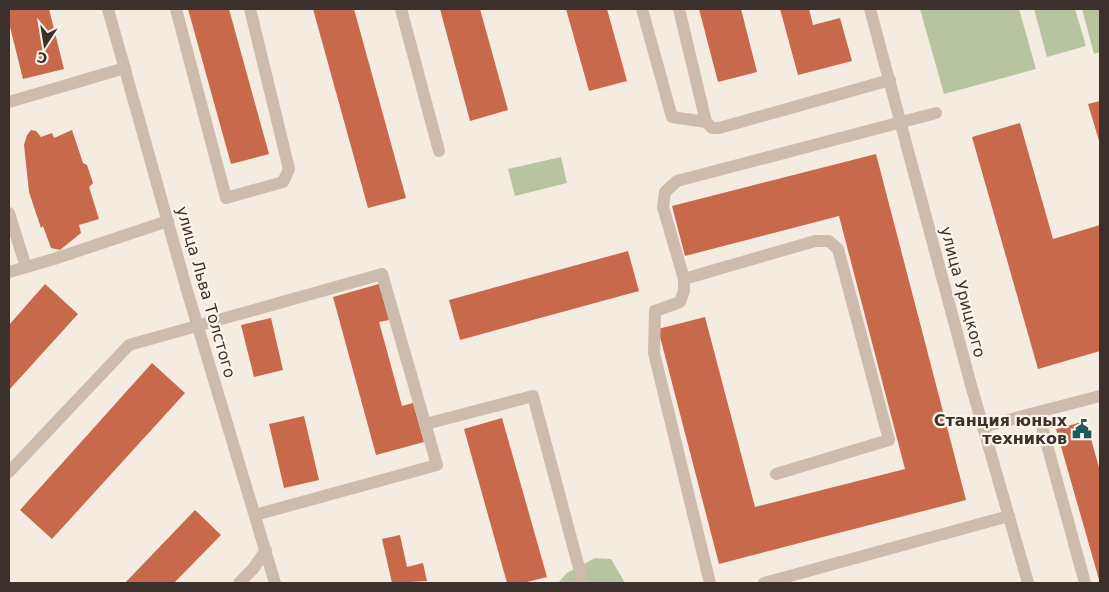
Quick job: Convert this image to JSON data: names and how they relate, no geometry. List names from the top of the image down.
{
  "streets": {
    "street": ["улица Льва Толстого", "улица Урицкого"]
  },
  "places": {
    "public building": ["Станция юных техников"]
  },
  "north": "bottom"
}
